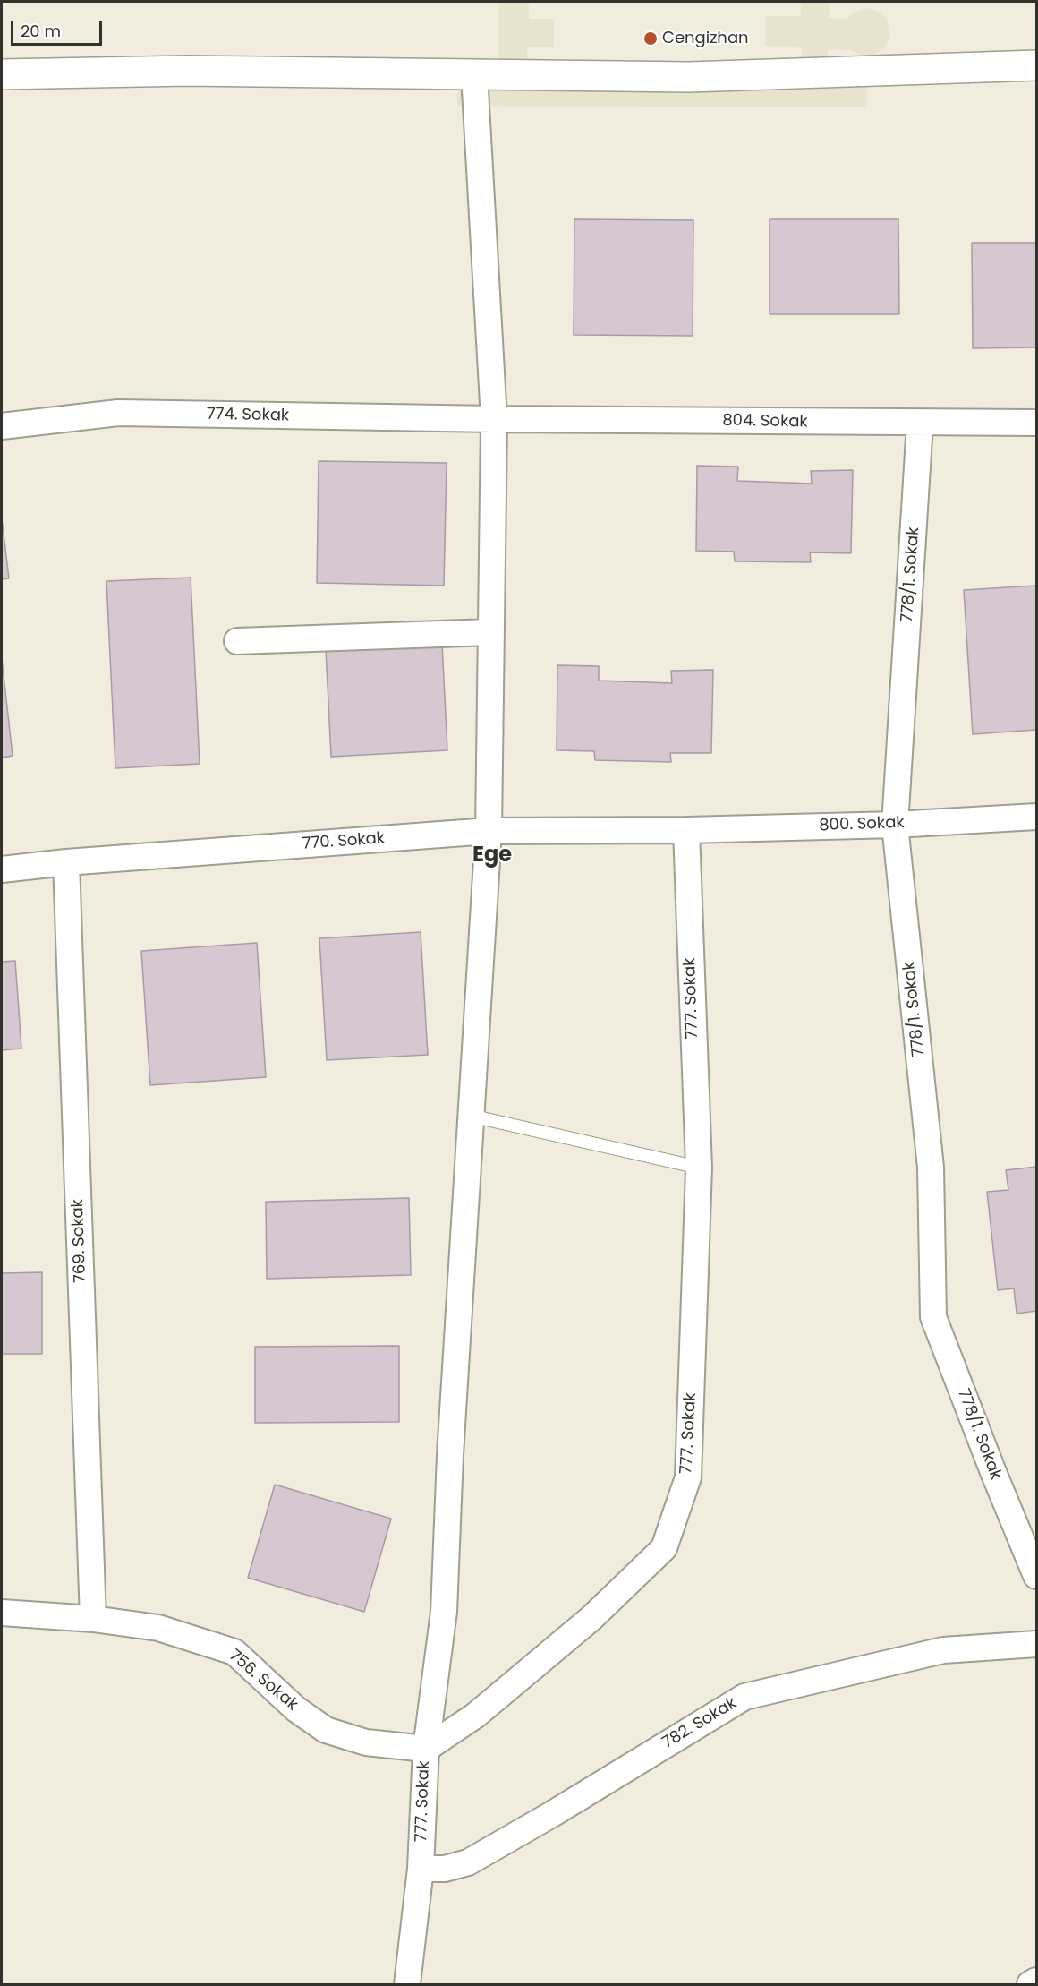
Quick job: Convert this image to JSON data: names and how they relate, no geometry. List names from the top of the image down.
{
  "streets": {
    "street": [
      "774. Sokak",
      "804. Sokak",
      "778/1. Sokak",
      "800. Sokak",
      "770. Sokak",
      "777. Sokak",
      "769. Sokak",
      "756. Sokak",
      "782. Sokak"
    ]
  },
  "crossings": [
    ["774. Sokak", "804. Sokak"],
    ["804. Sokak", "778/1. Sokak"],
    ["778/1. Sokak", "800. Sokak"],
    ["800. Sokak", "770. Sokak"],
    ["800. Sokak", "777. Sokak"],
    ["770. Sokak", "777. Sokak"],
    ["770. Sokak", "769. Sokak"],
    ["777. Sokak", "756. Sokak"],
    ["777. Sokak", "782. Sokak"],
    ["769. Sokak", "756. Sokak"]
  ],
  "districts": ["Ege"],
  "places": ["Cengizhan"],
  "scale_bar": "20 m"
}
